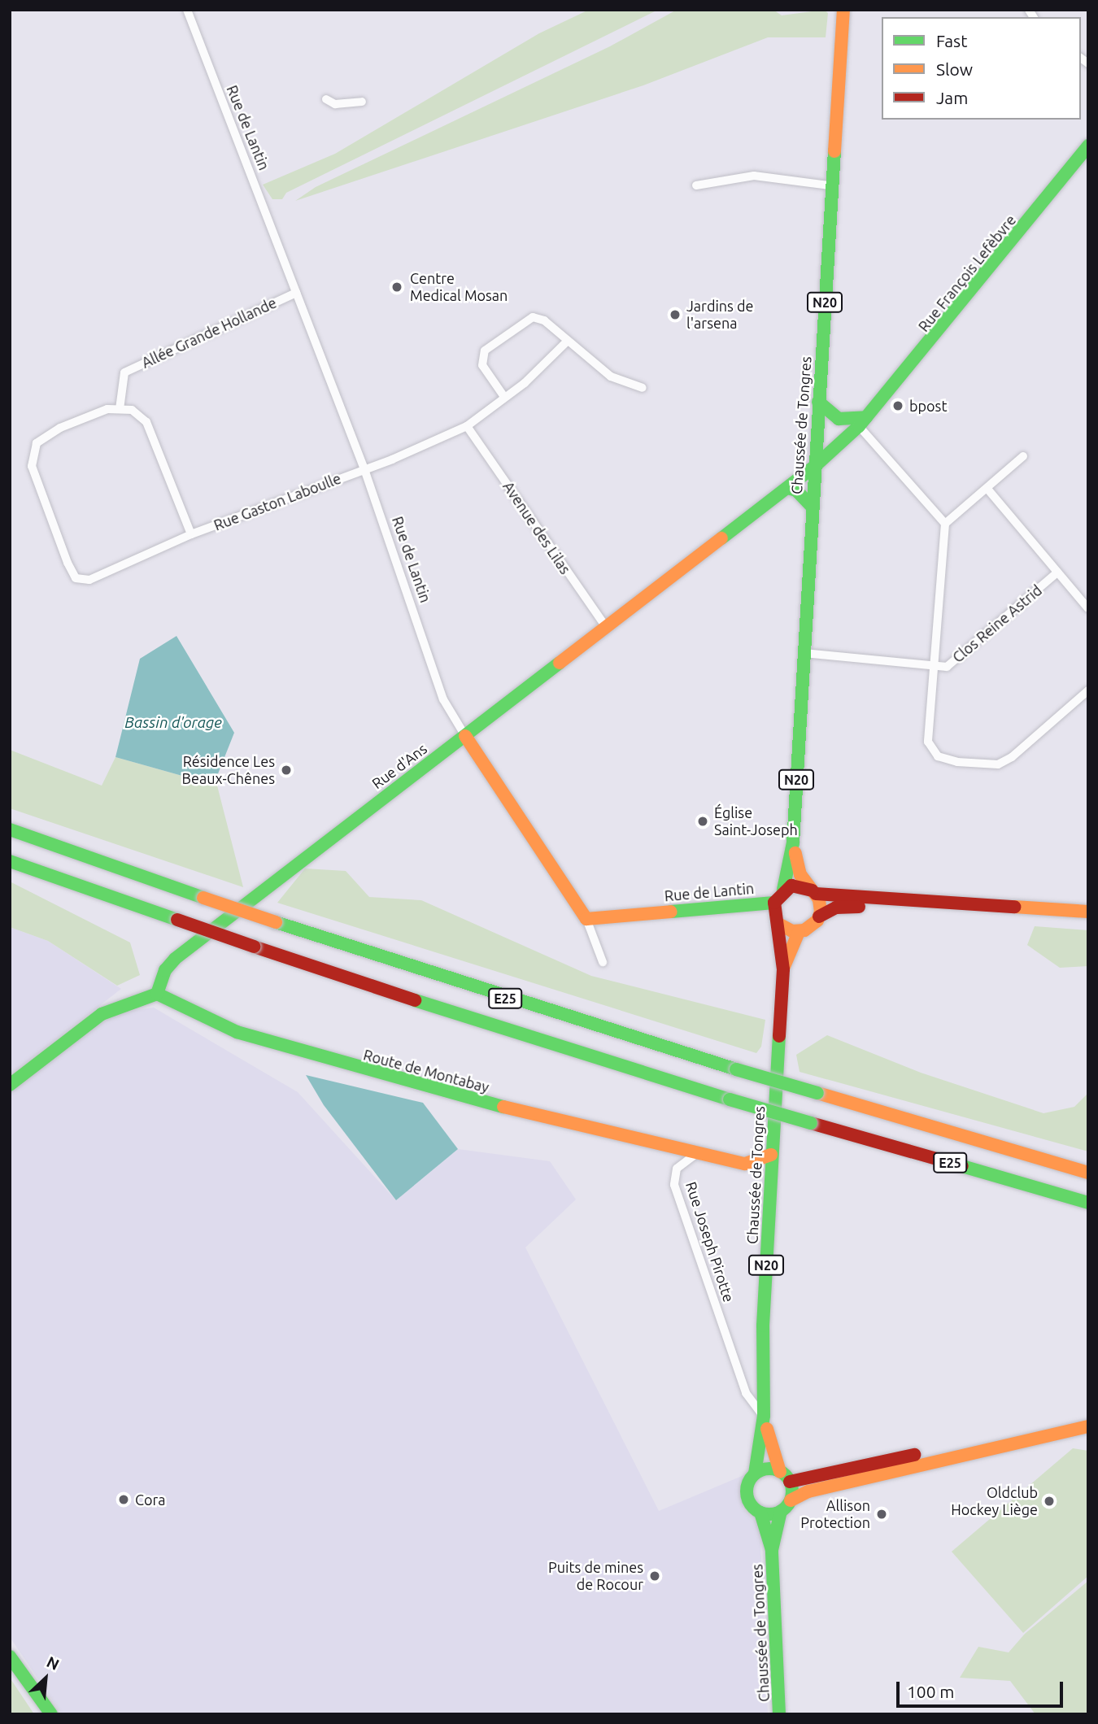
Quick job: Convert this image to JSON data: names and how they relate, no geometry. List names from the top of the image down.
{
  "streets": {
    "main road": [
      "Rue de Lantin",
      "Rue François Lefèbvre",
      "N20",
      "Chaussée de Tongres",
      "Rue d'Ans",
      "E25",
      "Route de Montabay"
    ],
    "street": [
      "Allée Grande Hollande",
      "Rue Gaston Laboulle",
      "Avenue des Lilas",
      "Clos Reine Astrid",
      "Rue Joseph Pirotte"
    ]
  },
  "crossings": [
    ["Rue de Lantin", "Allée Grande Hollande"],
    ["Rue de Lantin", "Chaussée de Tongres"],
    ["Rue de Lantin", "Rue Gaston Laboulle"],
    ["Rue de Lantin", "Rue d'Ans"],
    ["Rue François Lefèbvre", "Chaussée de Tongres"],
    ["Rue François Lefèbvre", "Rue d'Ans"],
    ["N20", "Chaussée de Tongres"],
    ["Allée Grande Hollande", "Rue Gaston Laboulle"],
    ["Chaussée de Tongres", "Clos Reine Astrid"],
    ["Chaussée de Tongres", "Rue d'Ans"],
    ["Chaussée de Tongres", "Rue Joseph Pirotte"],
    ["Avenue des Lilas", "Rue d'Ans"],
    ["Rue d'Ans", "Route de Montabay"],
    ["Route de Montabay", "Rue Joseph Pirotte"]
  ],
  "water": ["Bassin d'orage"],
  "places": [
    "Centre Medical Mosan",
    "Jardins de l'arsena",
    "bpost",
    "Résidence Les Beaux-Chênes",
    "Église Saint-Joseph",
    "Cora",
    "Oldclub Hockey Liège",
    "Allison Protection",
    "Puits de mines de Rocour"
  ],
  "legend": ["Fast", "Slow", "Jam"],
  "scale_bar": "100 m",
  "north": "top right"
}
